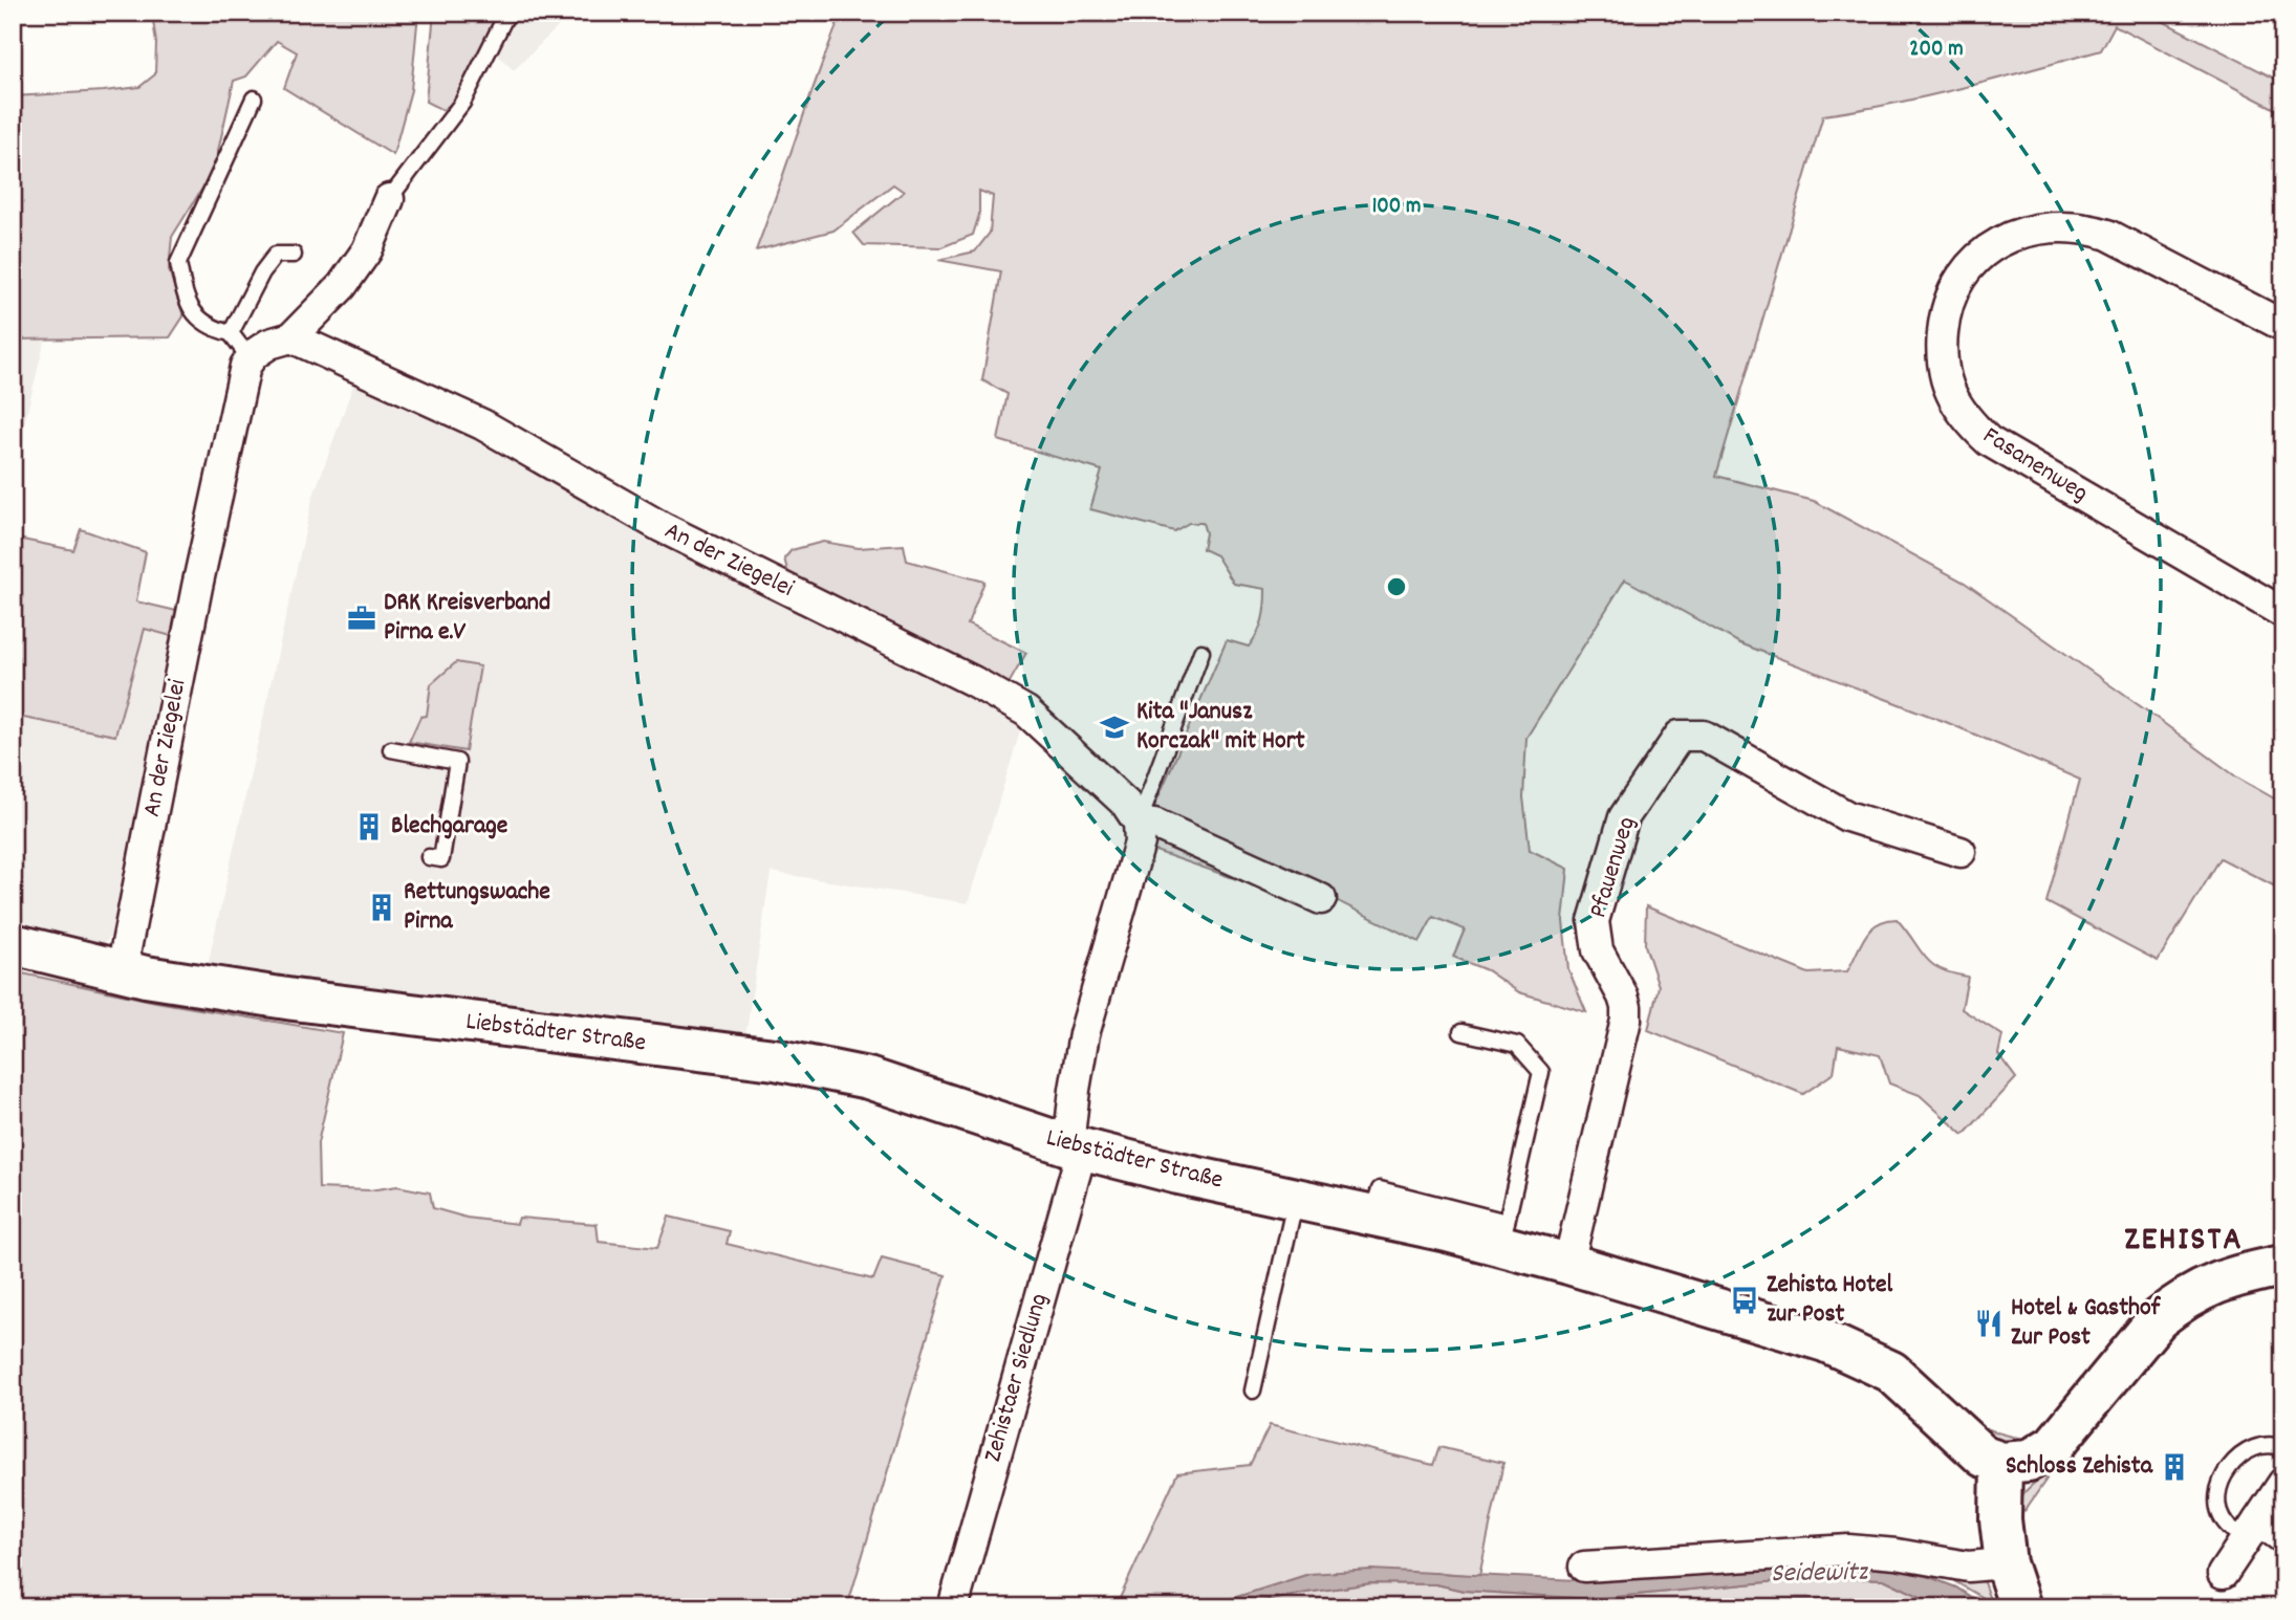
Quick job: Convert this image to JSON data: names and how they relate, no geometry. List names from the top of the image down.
{
  "streets": {
    "main road": ["Liebstädter Straße"],
    "street": [
      "Fasanenweg",
      "An der Ziegelei",
      "Pfauenweg",
      "Zehistaer Siedlung"
    ]
  },
  "crossings": [
    ["An der Ziegelei", "Liebstädter Straße"],
    ["Pfauenweg", "Liebstädter Straße"],
    ["Liebstädter Straße", "Zehistaer Siedlung"]
  ],
  "districts": ["ZEHISTA"],
  "water": ["Seidewitz"],
  "places": {
    "office": ["DRK Kreisverband Pirna e.V"],
    "school or university": ["Kita \"Janusz Korczak\" mit Hort"],
    "building": ["Blechgarage", "Rettungswache Pirna", "Schloss Zehista"],
    "bus stop": ["Zehista Hotel zur Post"],
    "restaurant": ["Hotel & Gasthof Zur Post"]
  },
  "rings": ["200 m", "100 m"]
}
